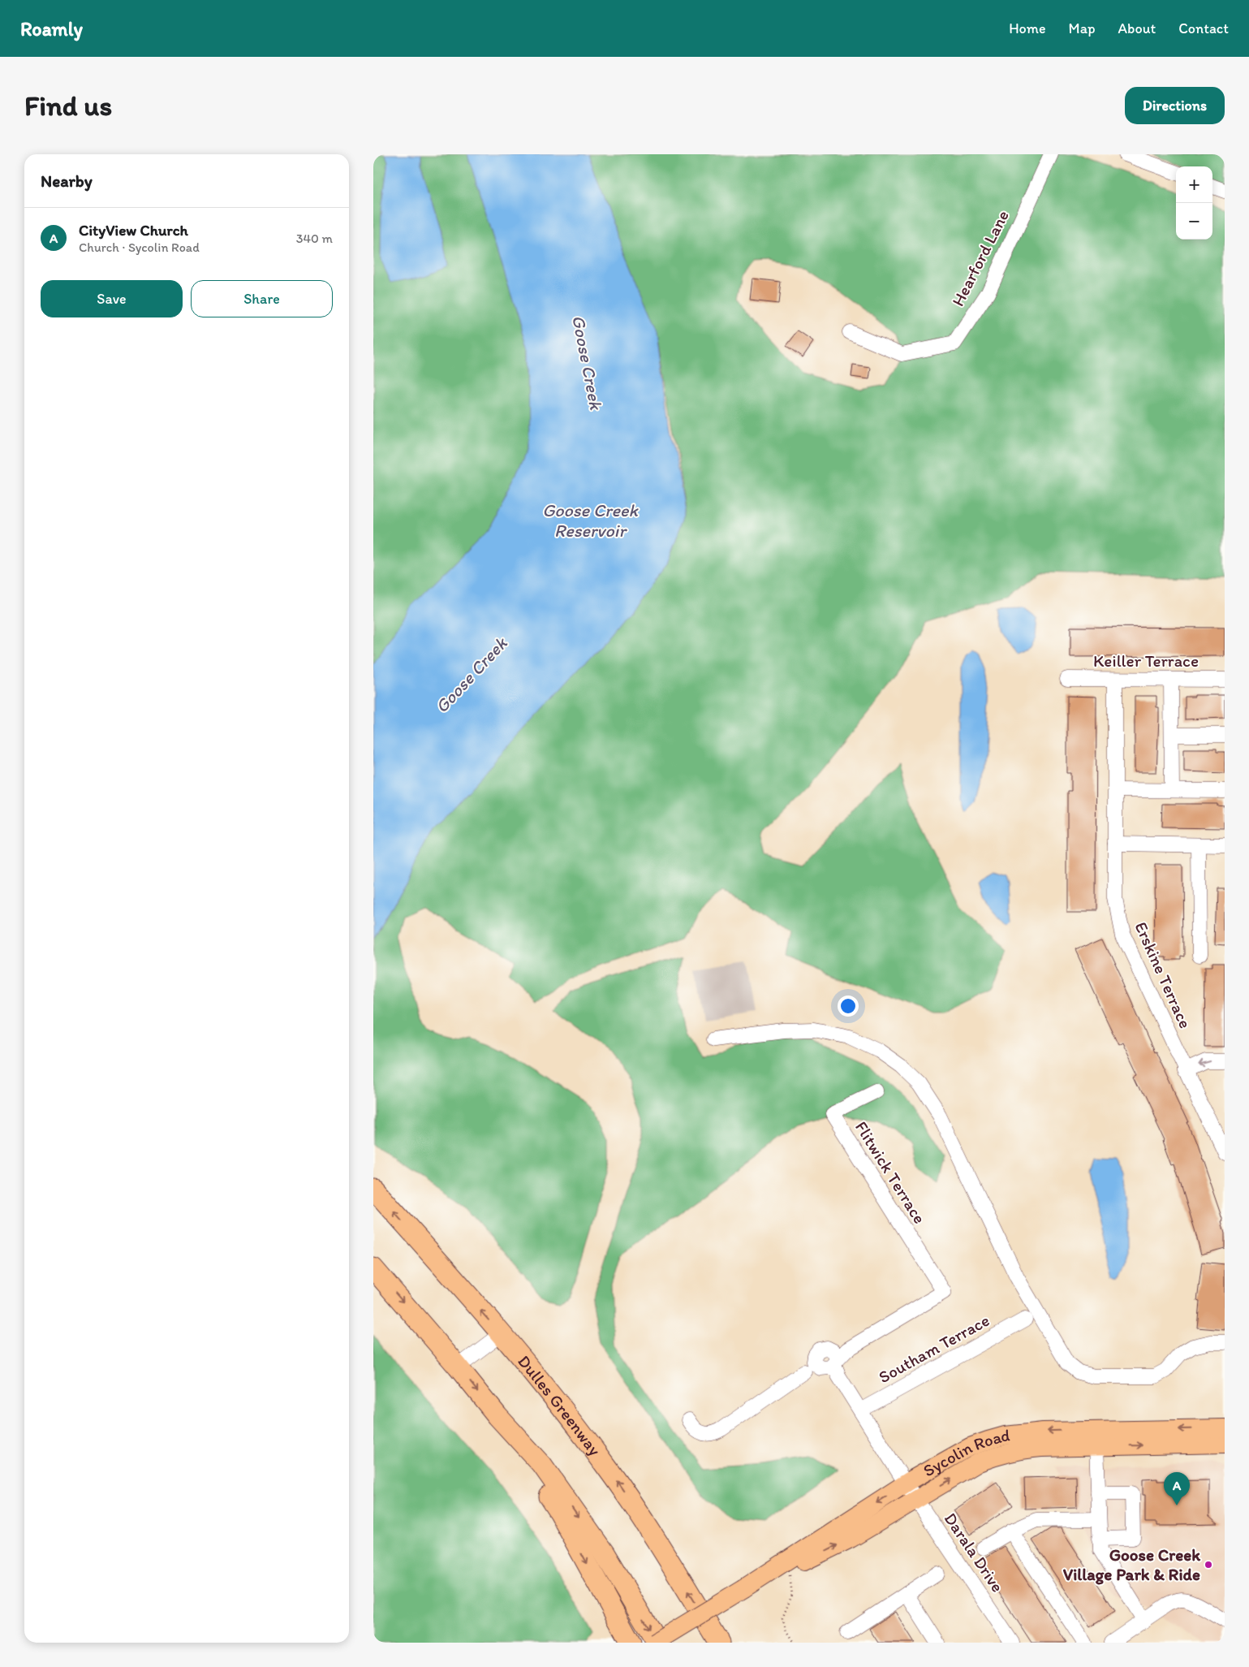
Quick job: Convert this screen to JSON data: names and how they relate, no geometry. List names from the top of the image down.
{
  "streets": {
    "highway": ["Dulles Greenway"],
    "main road": ["Sycolin Road"],
    "street": [
      "Hearford Lane",
      "Keiller Terrace",
      "Erskine Terrace",
      "Flitwick Terrace",
      "Southam Terrace",
      "Darala Drive"
    ]
  },
  "crossings": [
    ["Keiller Terrace", "Erskine Terrace"],
    ["Flitwick Terrace", "Darala Drive"],
    ["Southam Terrace", "Darala Drive"],
    ["Sycolin Road", "Darala Drive"]
  ],
  "water": ["Goose Creek", "Goose Creek Reservoir"],
  "places": ["Goose Creek Village Park & Ride"],
  "page": {
    "header": "Roamly",
    "nav": [
      "Home",
      "Map",
      "About",
      "Contact"
    ],
    "buttons": [
      "Directions",
      ["Save", "Share"]
    ],
    "title": "Find us",
    "heading": "Nearby",
    "map_buttons": ["+", "−"],
    "list": [
      {
        "mark": "A",
        "name": "CityView Church",
        "note": "Church · Sycolin Road",
        "value": "340 m"
      }
    ],
    "pins": "A"
  }
}
